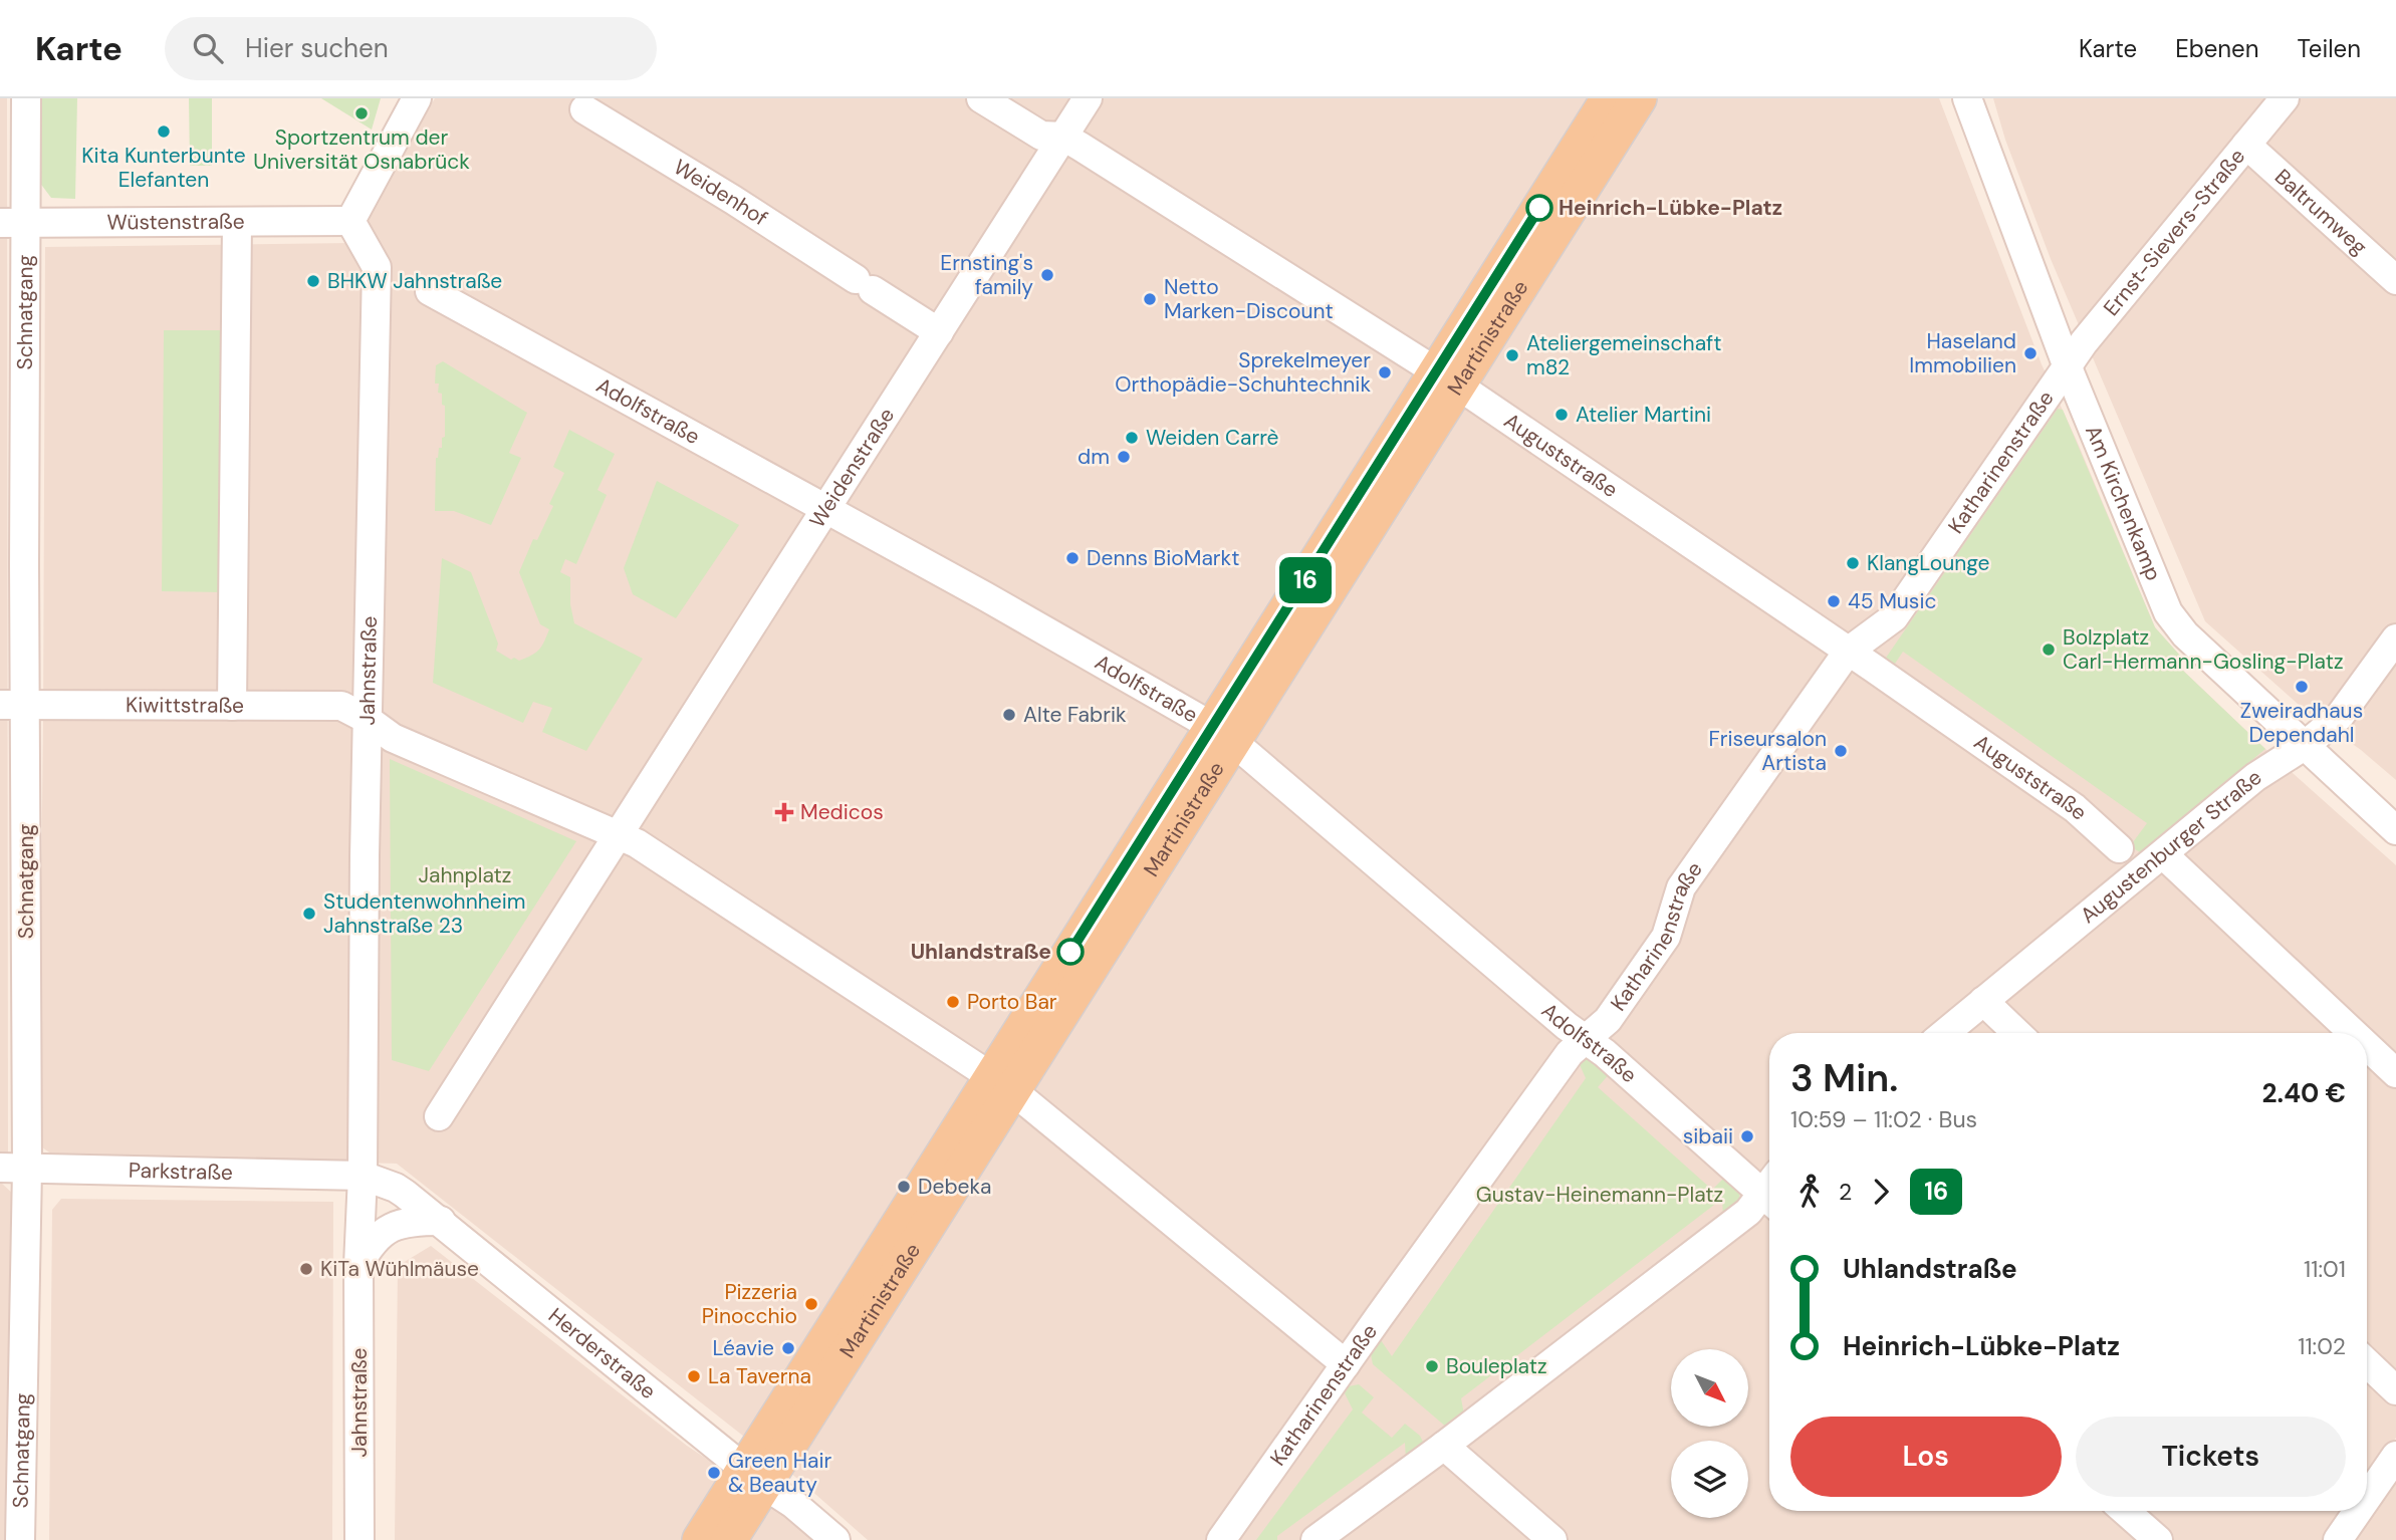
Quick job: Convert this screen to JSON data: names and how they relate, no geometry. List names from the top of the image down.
{
  "streets": {
    "main road": ["Martinistraße"],
    "street": [
      "Weidenhof",
      "Baltrumweg",
      "Wüstenstraße",
      "Ernst-Sievers-Straße",
      "Schnatgang",
      "Adolfstraße",
      "Auguststraße",
      "Katharinenstraße",
      "Weidenstraße",
      "Am Kirchenkamp",
      "Jahnstraße",
      "Kiwittstraße",
      "Augustenburger Straße",
      "Parkstraße",
      "Herderstraße"
    ]
  },
  "crossings": [
    ["Weidenhof", "Weidenstraße"],
    ["Baltrumweg", "Ernst-Sievers-Straße"],
    ["Wüstenstraße", "Schnatgang"],
    ["Wüstenstraße", "Jahnstraße"],
    ["Ernst-Sievers-Straße", "Katharinenstraße"],
    ["Ernst-Sievers-Straße", "Am Kirchenkamp"],
    ["Schnatgang", "Kiwittstraße"],
    ["Schnatgang", "Parkstraße"],
    ["Martinistraße", "Adolfstraße"],
    ["Martinistraße", "Auguststraße"],
    ["Martinistraße", "Herderstraße"],
    ["Adolfstraße", "Katharinenstraße"],
    ["Adolfstraße", "Weidenstraße"],
    ["Auguststraße", "Katharinenstraße"],
    ["Auguststraße", "Weidenstraße"],
    ["Katharinenstraße", "Am Kirchenkamp"],
    ["Am Kirchenkamp", "Augustenburger Straße"],
    ["Jahnstraße", "Kiwittstraße"],
    ["Jahnstraße", "Parkstraße"],
    ["Jahnstraße", "Herderstraße"],
    ["Parkstraße", "Herderstraße"]
  ],
  "parks": ["Jahnplatz", "Gustav-Heinemann-Platz"],
  "places": {
    "other": [
      "Sportzentrum der Universität Osnabrück",
      "Kita Kunterbunte Elefanten",
      "Heinrich-Lübke-Platz",
      "Ernsting's family",
      "BHKW Jahnstraße",
      "Netto Marken-Discount",
      "Haseland Immobilien",
      "Ateliergemeinschaft m82",
      "Sprekelmeyer Orthopädie-Schuhtechnik",
      "Atelier Martini",
      "Weiden Carrè",
      "dm",
      "Denns BioMarkt",
      "KlangLounge",
      "45 Music",
      "Bolzplatz Carl-Hermann-Gosling-Platz",
      "Zweiradhaus Dependahl",
      "Alte Fabrik",
      "Friseursalon Artista",
      "Studentenwohnheim Jahnstraße 23",
      "Uhlandstraße",
      "Porto Bar",
      "sibaii",
      "Debeka",
      "KiTa Wühlmäuse",
      "Pizzeria Pinocchio",
      "Léavie",
      "Bouleplatz",
      "La Taverna",
      "Green Hair & Beauty"
    ],
    "health": ["Medicos"]
  },
  "lines": ["bus line 16"],
  "north": "bottom right",
  "page": {
    "header": "Karte",
    "search": "Hier suchen",
    "nav": ["Karte", "Ebenen", "Teilen"],
    "on_map": "16",
    "heading": ["3 Min.", "10:59 – 11:02 · Bus", "2.40 €"],
    "legs": ["2", "16"],
    "list": [
      {
        "name": "Uhlandstraße",
        "value": "11:01"
      },
      {
        "name": "Heinrich-Lübke-Platz",
        "value": "11:02"
      }
    ],
    "buttons": ["Los", "Tickets"]
  }
}
